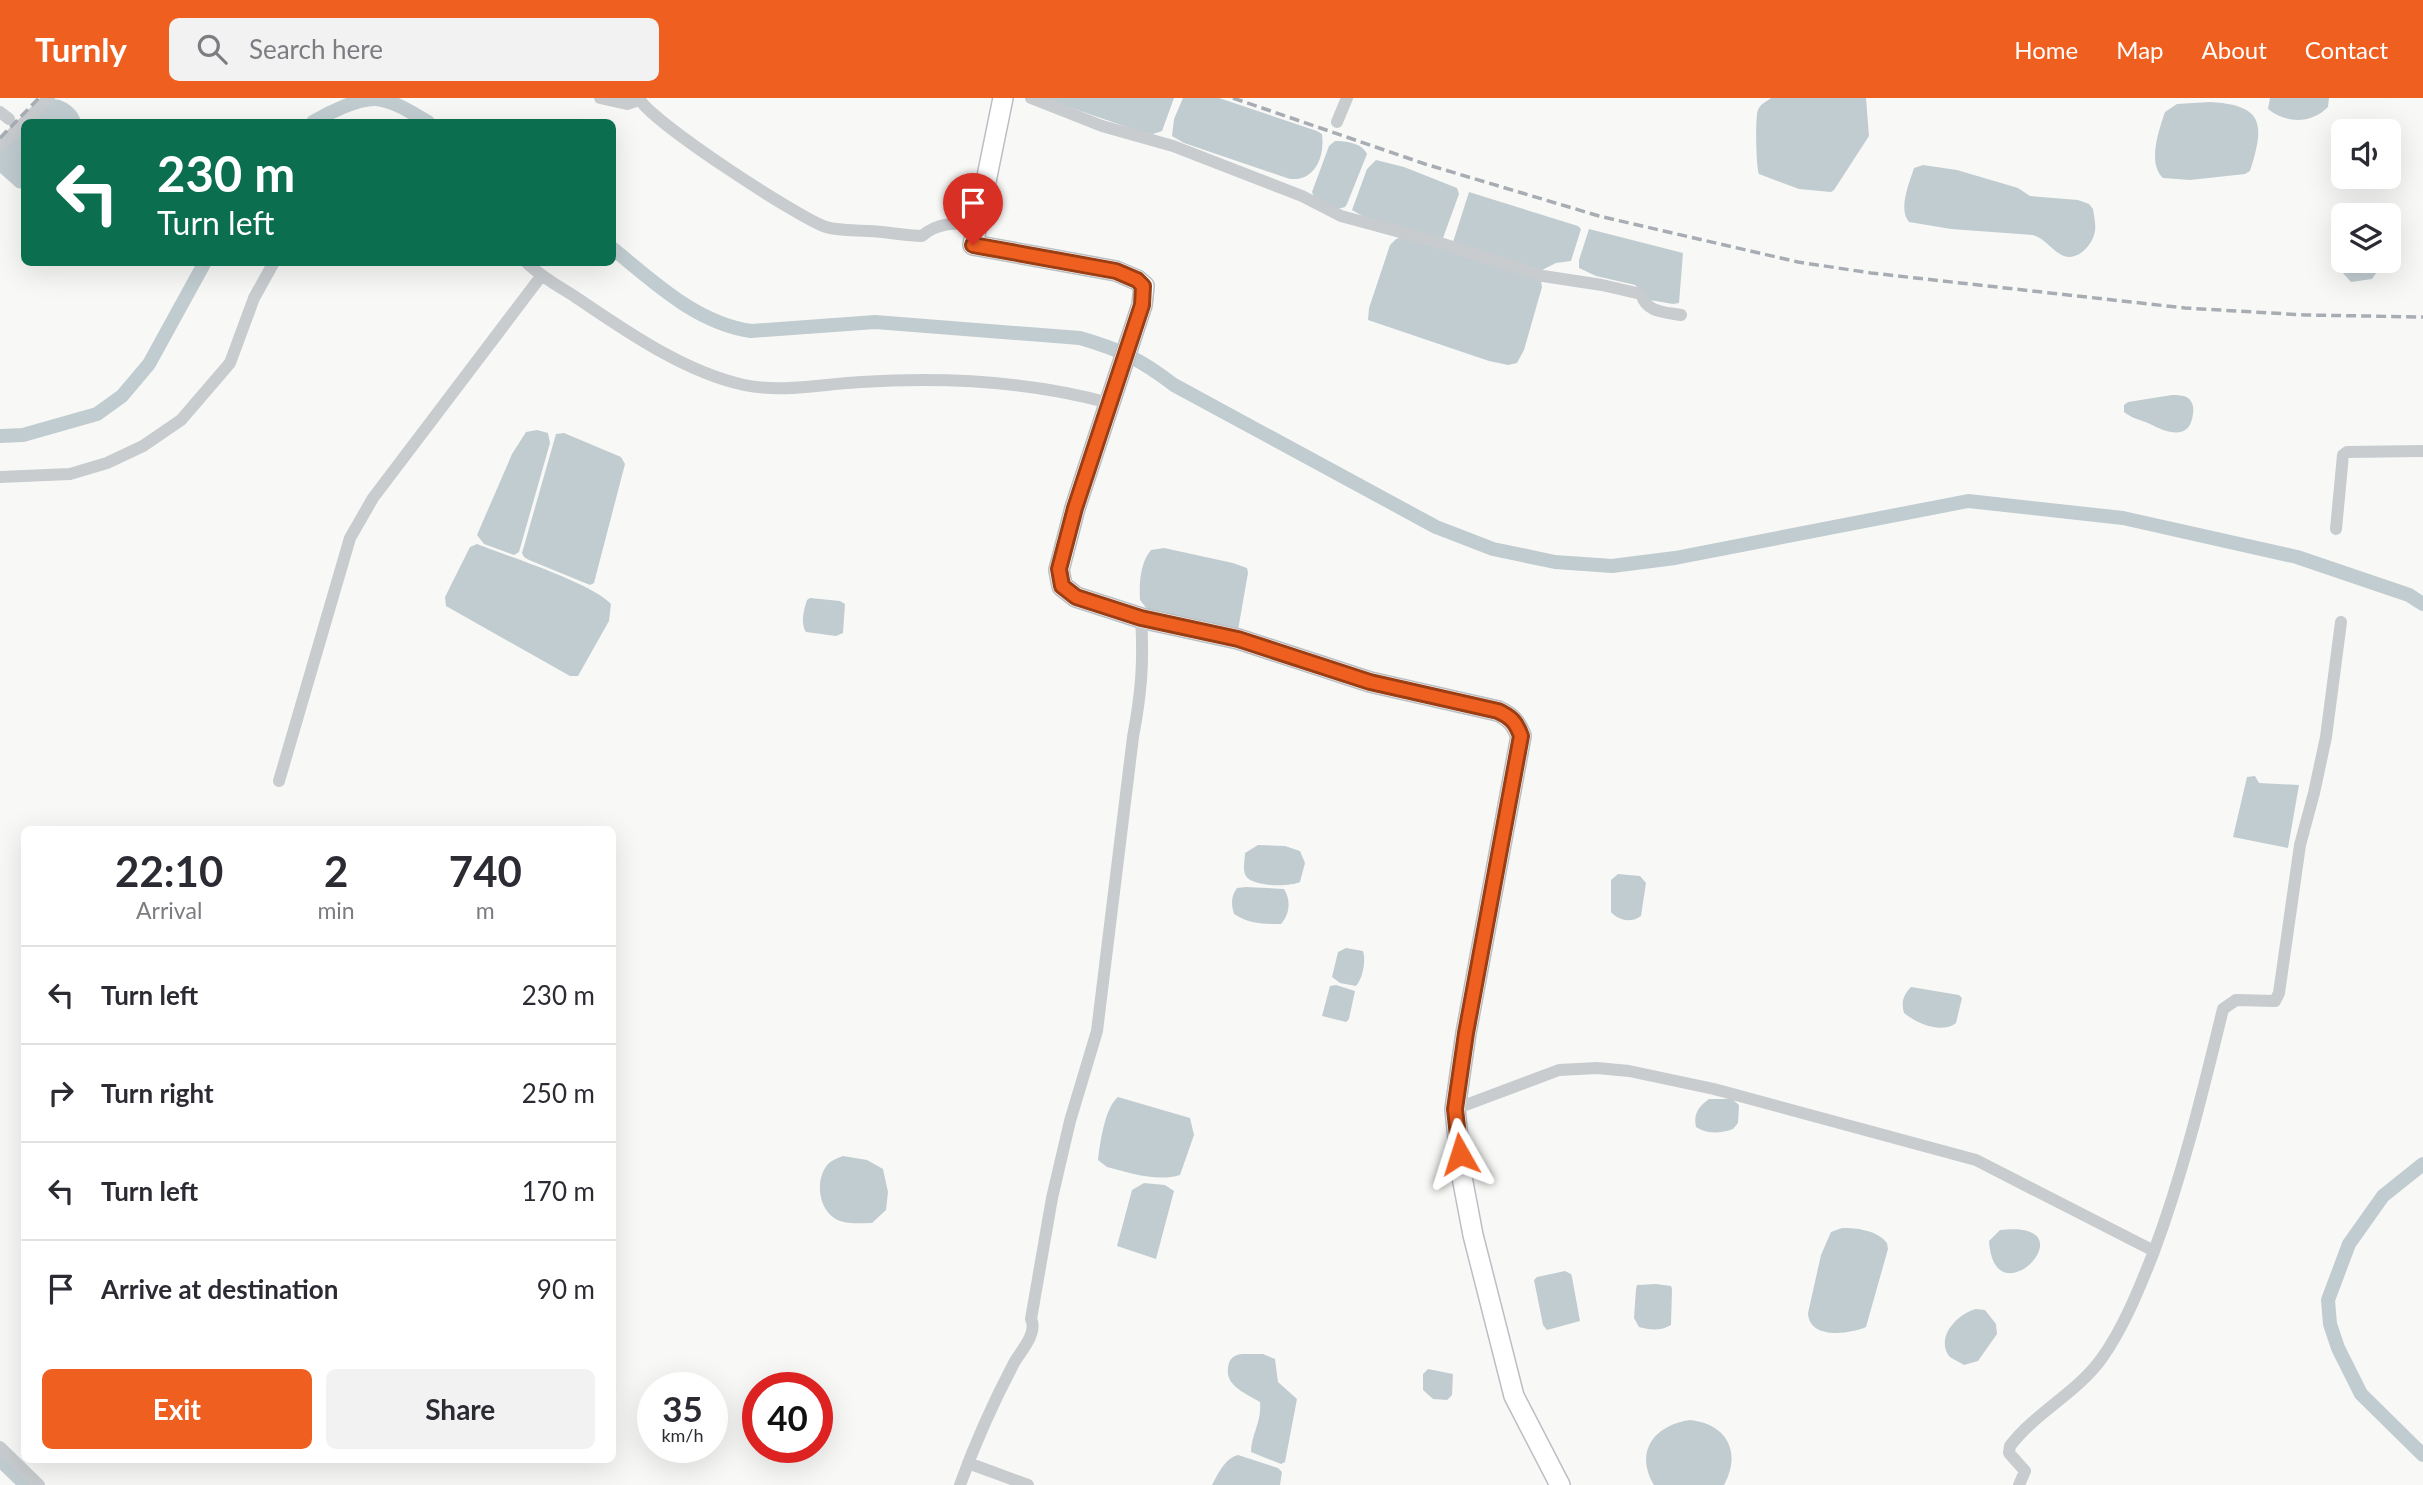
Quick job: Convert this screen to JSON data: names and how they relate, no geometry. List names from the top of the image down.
{
  "page": {
    "header": "Turnly",
    "search": "Search here",
    "nav": [
      "Home",
      "Map",
      "About",
      "Contact"
    ],
    "turn": ["230 m", "Turn left"],
    "eta": [
      "22:10",
      "Arrival",
      "2",
      "min",
      "740",
      "m"
    ],
    "list": [
      {
        "name": "Turn left",
        "value": "230 m"
      },
      {
        "name": "Turn right",
        "value": "250 m"
      },
      {
        "name": "Turn left",
        "value": "170 m"
      },
      {
        "name": "Arrive at destination",
        "value": "90 m"
      }
    ],
    "buttons": ["Exit", "Share"],
    "speed": "35 km/h",
    "limit": "40"
  }
}
